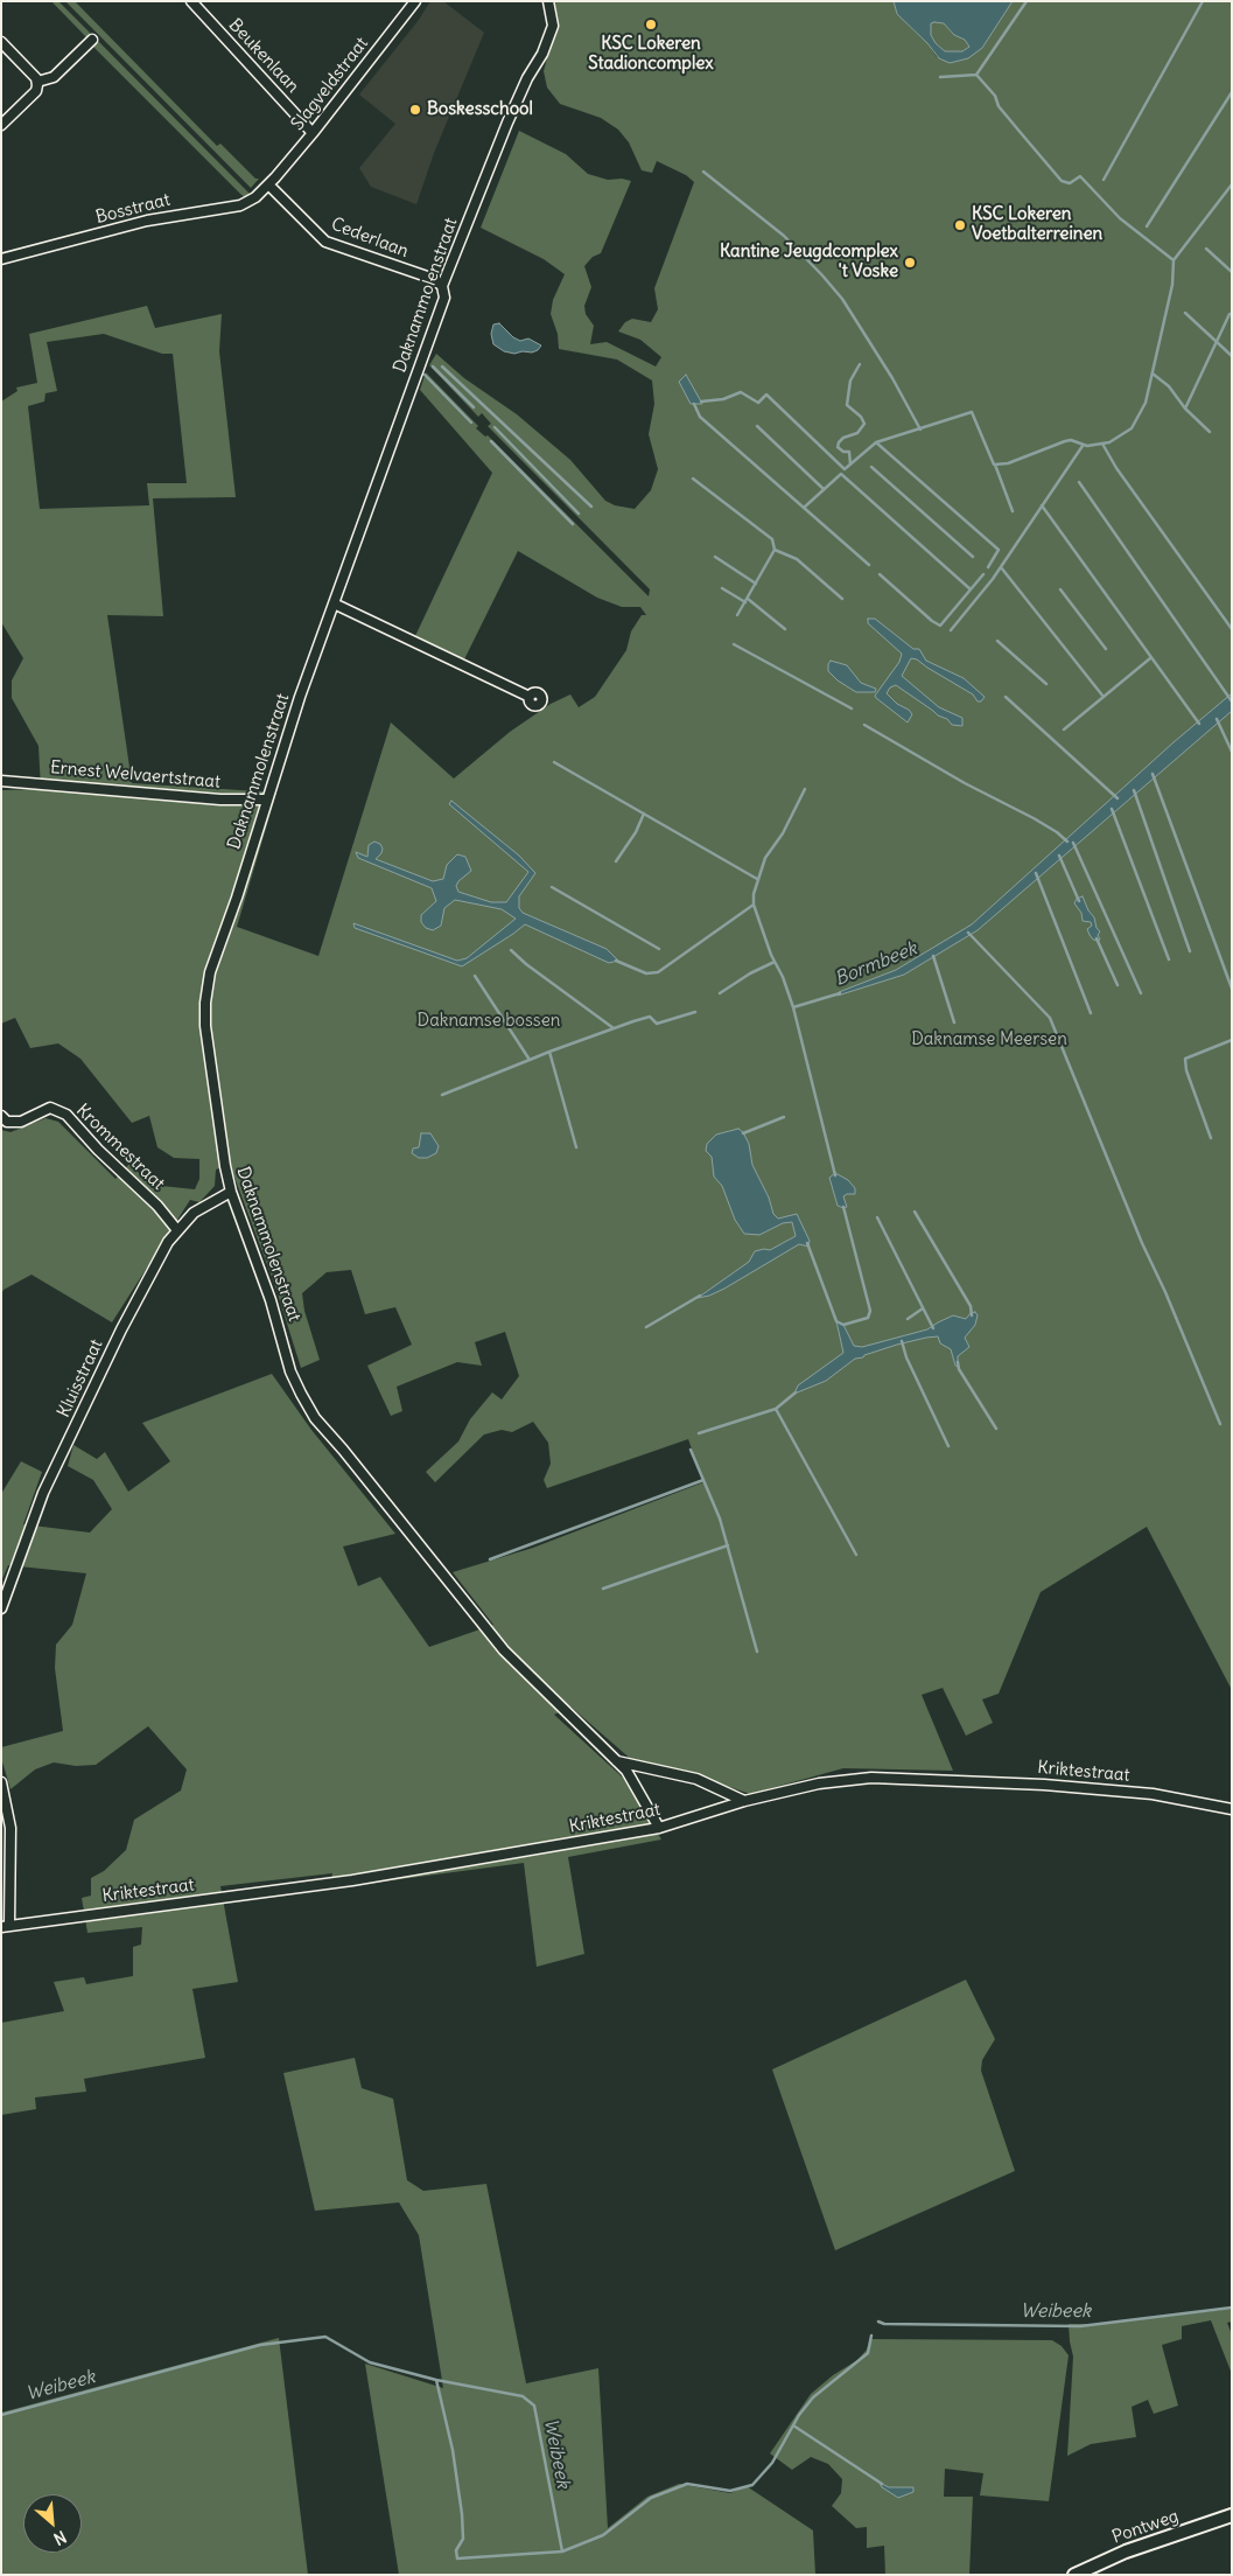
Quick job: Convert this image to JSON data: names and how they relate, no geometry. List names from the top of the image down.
{
  "streets": {
    "street": [
      "Beukenlaan",
      "Slagveldstraat",
      "Bosstraat",
      "Cederlaan",
      "Daknammolenstraat",
      "Ernest Welvaertstraat",
      "Krommestraat",
      "Kluisstraat",
      "Kriktestraat",
      "Pontweg"
    ]
  },
  "crossings": [
    ["Beukenlaan", "Slagveldstraat"],
    ["Slagveldstraat", "Bosstraat"],
    ["Slagveldstraat", "Cederlaan"],
    ["Bosstraat", "Cederlaan"],
    ["Cederlaan", "Daknammolenstraat"],
    ["Daknammolenstraat", "Ernest Welvaertstraat"],
    ["Daknammolenstraat", "Kluisstraat"],
    ["Daknammolenstraat", "Kriktestraat"],
    ["Krommestraat", "Kluisstraat"]
  ],
  "water": ["Bormbeek", "Weibeek"],
  "parks": ["Daknamse bossen", "Daknamse Meersen"],
  "places": [
    "KSC Lokeren Stadioncomplex",
    "Boskesschool",
    "KSC Lokeren Voetbalterreinen",
    "Kantine Jeugdcomplex 't Voske"
  ],
  "north": "bottom right"
}
